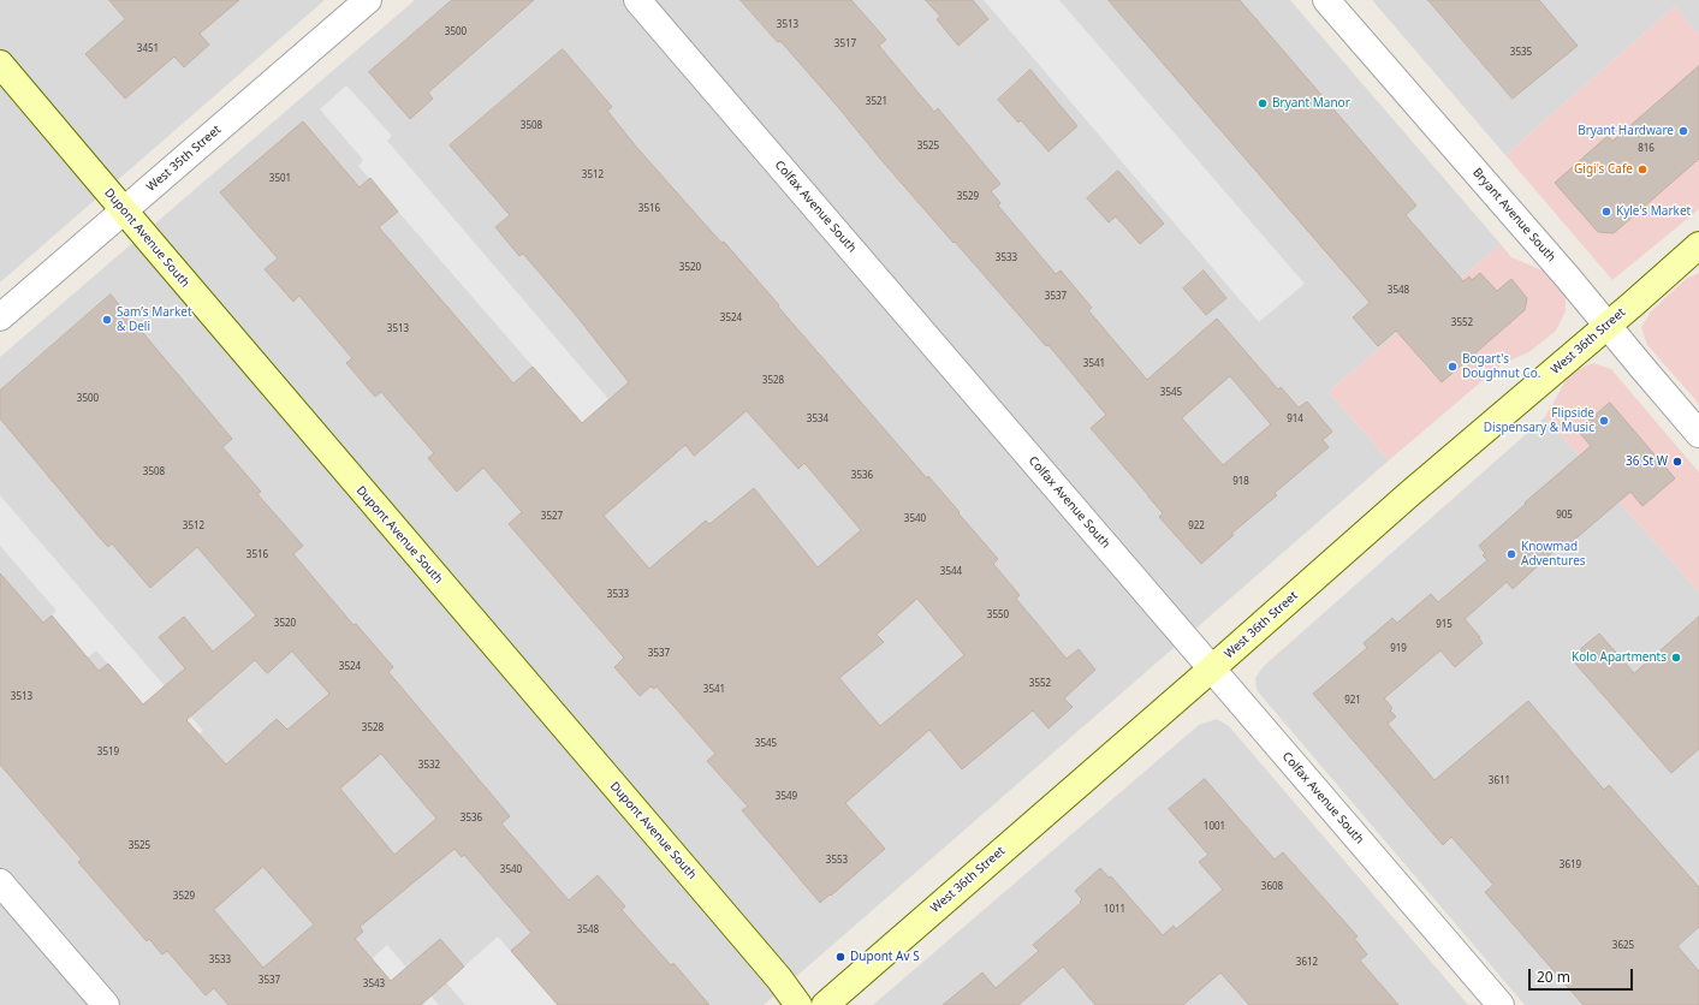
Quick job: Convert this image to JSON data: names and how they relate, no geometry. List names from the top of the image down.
{
  "streets": {
    "street": [
      "West 35th Street",
      "Colfax Avenue South",
      "Bryant Avenue South",
      "Dupont Avenue South",
      "West 36th Street"
    ]
  },
  "crossings": [
    ["West 35th Street", "Dupont Avenue South"],
    ["Colfax Avenue South", "West 36th Street"],
    ["Bryant Avenue South", "West 36th Street"]
  ],
  "places": [
    "Bryant Manor",
    "Bryant Hardware",
    "Gigi's Cafe",
    "Kyle's Market",
    "Sam’s Market & Deli",
    "Bogart's Doughnut Co.",
    "Flipside Dispensary & Music",
    "36 St W",
    "Knowmad Adventures",
    "Kolo Apartments",
    "Dupont Av S"
  ],
  "house_numbers": [
    "3513",
    "3500",
    "3517",
    "3451",
    "3535",
    "3521",
    "3508",
    "3525",
    "816",
    "3512",
    "3501",
    "3529",
    "3516",
    "3533",
    "3520",
    "3548",
    "3537",
    "3524",
    "3552",
    "3513",
    "3541",
    "3528",
    "3545",
    "3500",
    "3534",
    "914",
    "3508",
    "3536",
    "918",
    "905",
    "3527",
    "3540",
    "3512",
    "922",
    "3516",
    "3544",
    "3533",
    "3550",
    "3520",
    "915",
    "919",
    "3537",
    "3524",
    "3552",
    "3541",
    "3513",
    "921",
    "3528",
    "3545",
    "3519",
    "3532",
    "3611",
    "3549",
    "3536",
    "1001",
    "3525",
    "3553",
    "3619",
    "3540",
    "3608",
    "3529",
    "1011",
    "3548",
    "3625",
    "3533",
    "3612",
    "3537",
    "3543"
  ],
  "scale_bar": "20 m"
}
